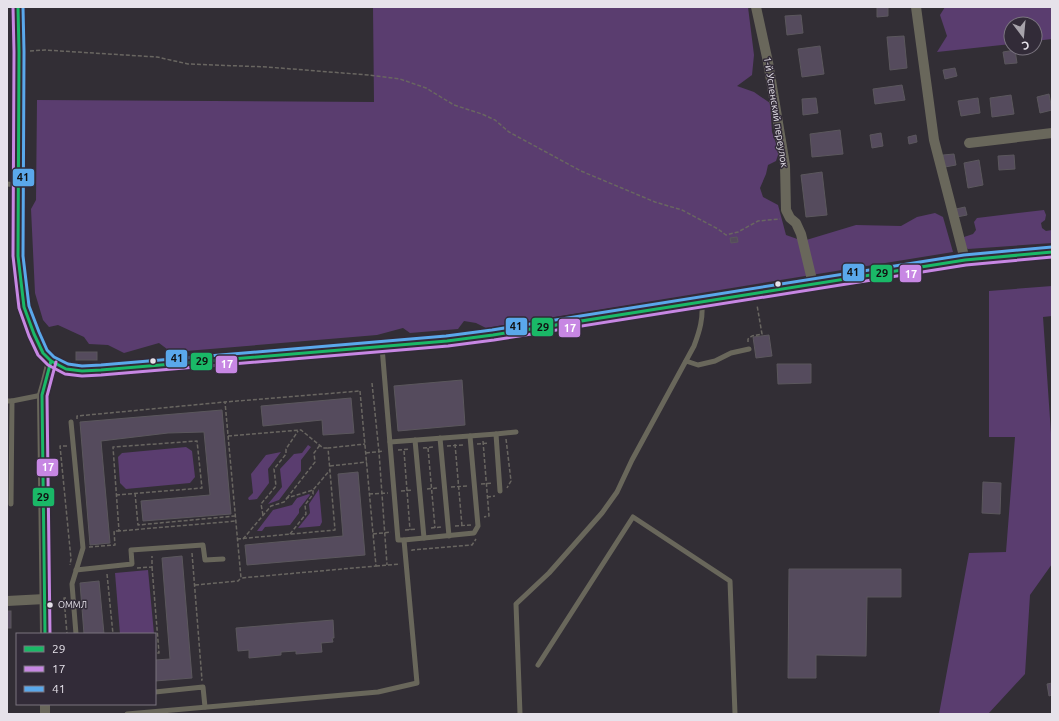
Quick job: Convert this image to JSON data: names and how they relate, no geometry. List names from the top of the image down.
{
  "streets": {
    "street": ["1-й Успенский переулок"]
  },
  "places": ["ОММЛ"],
  "lines": ["transit line 29", "transit line 17", "transit line 41"],
  "legend": ["29", "17", "41"],
  "north": "bottom"
}
